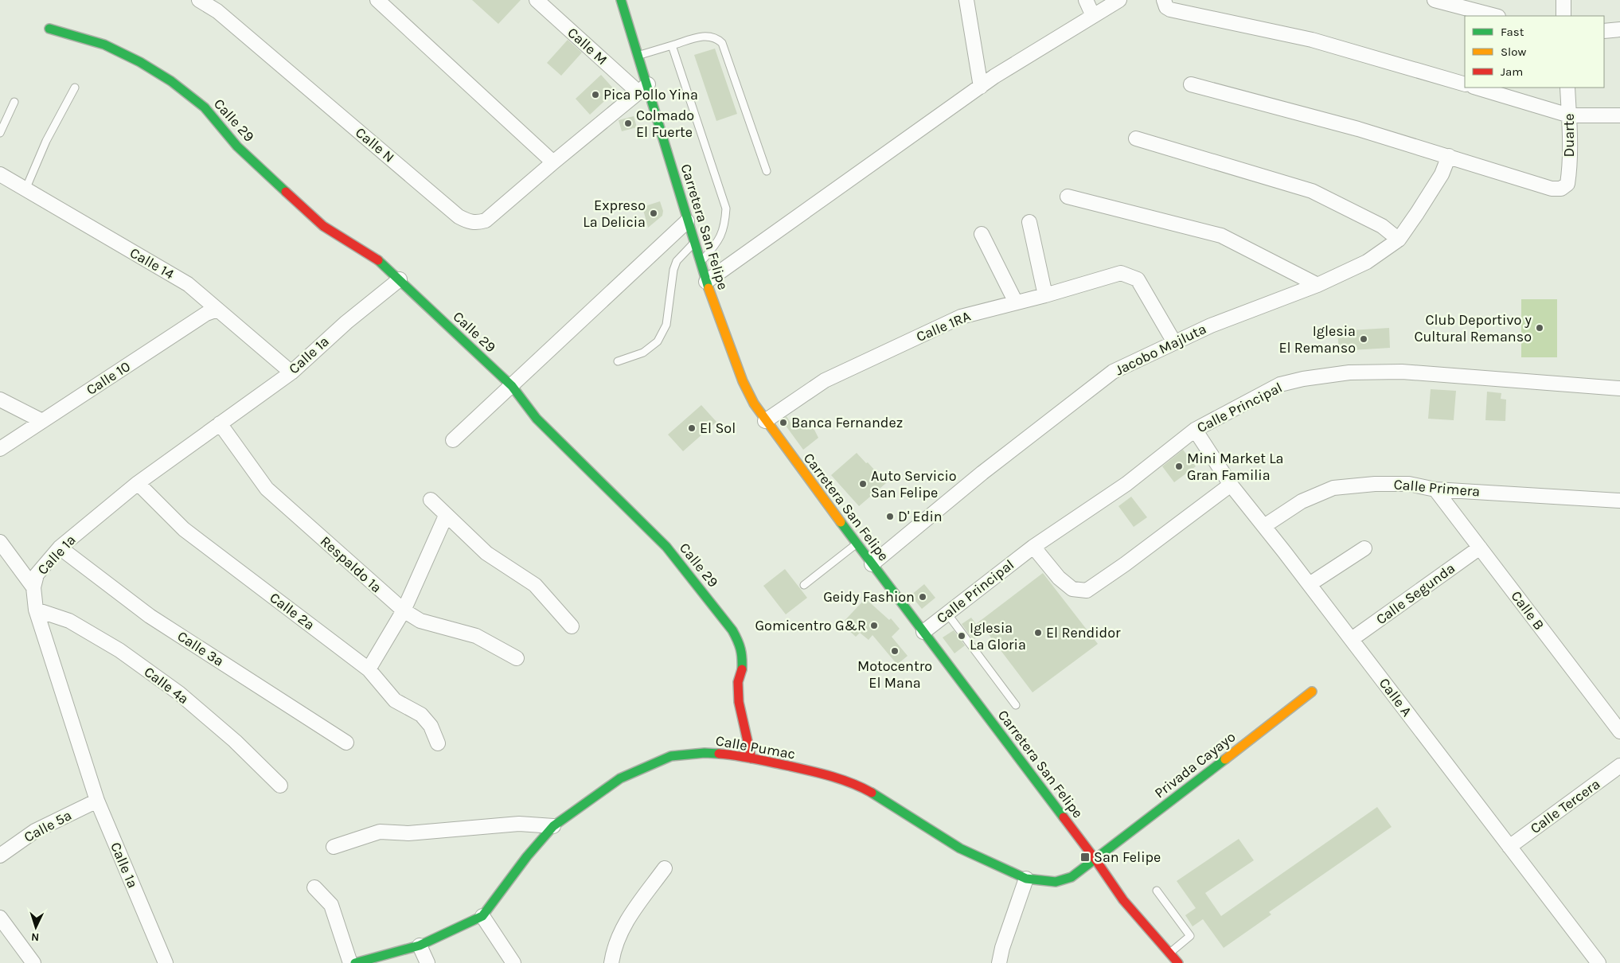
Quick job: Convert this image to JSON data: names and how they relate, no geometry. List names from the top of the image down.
{
  "streets": {
    "street": [
      "Calle M",
      "Calle 29",
      "Duarte",
      "Calle N",
      "Carretera San Felipe",
      "Calle 14",
      "Calle 1RA",
      "Jacobo Majluta",
      "Calle 1a",
      "Calle 10",
      "Calle Principal",
      "Calle Primera",
      "Respaldo 1a",
      "Calle Segunda",
      "Calle B",
      "Calle 2a",
      "Calle 3a",
      "Calle 4a",
      "Calle A",
      "Calle Pumac",
      "Privada Cayayo",
      "Calle Tercera",
      "Calle 5a"
    ]
  },
  "crossings": [
    ["Calle M", "Calle N"],
    ["Calle M", "Carretera San Felipe"],
    ["Calle 29", "Calle 1a"],
    ["Calle 29", "Calle Pumac"],
    ["Duarte", "Jacobo Majluta"],
    ["Calle N", "Carretera San Felipe"],
    ["Carretera San Felipe", "Calle 1RA"],
    ["Carretera San Felipe", "Jacobo Majluta"],
    ["Carretera San Felipe", "Calle Principal"],
    ["Carretera San Felipe", "Calle Pumac"],
    ["Carretera San Felipe", "Privada Cayayo"],
    ["Calle 14", "Calle 1a"],
    ["Calle 14", "Calle 10"],
    ["Calle 1RA", "Jacobo Majluta"],
    ["Calle 1a", "Respaldo 1a"],
    ["Calle 1a", "Calle 2a"],
    ["Calle 1a", "Calle 3a"],
    ["Calle 1a", "Calle 4a"],
    ["Calle 1a", "Calle 5a"],
    ["Calle Principal", "Calle A"],
    ["Calle Primera", "Calle B"],
    ["Calle Primera", "Calle A"],
    ["Calle Segunda", "Calle B"],
    ["Calle Segunda", "Calle A"],
    ["Calle A", "Calle Tercera"],
    ["Calle Pumac", "Privada Cayayo"]
  ],
  "places": {
    "other": [
      "Pica Pollo Yina",
      "Colmado El Fuerte",
      "Expreso La Delicia",
      "Club Deportivo y Cultural Remanso",
      "Iglesia El Remanso",
      "Banca Fernandez",
      "El Sol",
      "Mini Market La Gran Familia",
      "Auto Servicio San Felipe",
      "D' Edin",
      "Geidy Fashion",
      "Gomicentro G&R",
      "El Rendidor",
      "Iglesia La Gloria",
      "Motocentro El Mana"
    ],
    "transit": ["San Felipe"]
  },
  "legend": ["Fast", "Slow", "Jam"],
  "north": "bottom"
}
